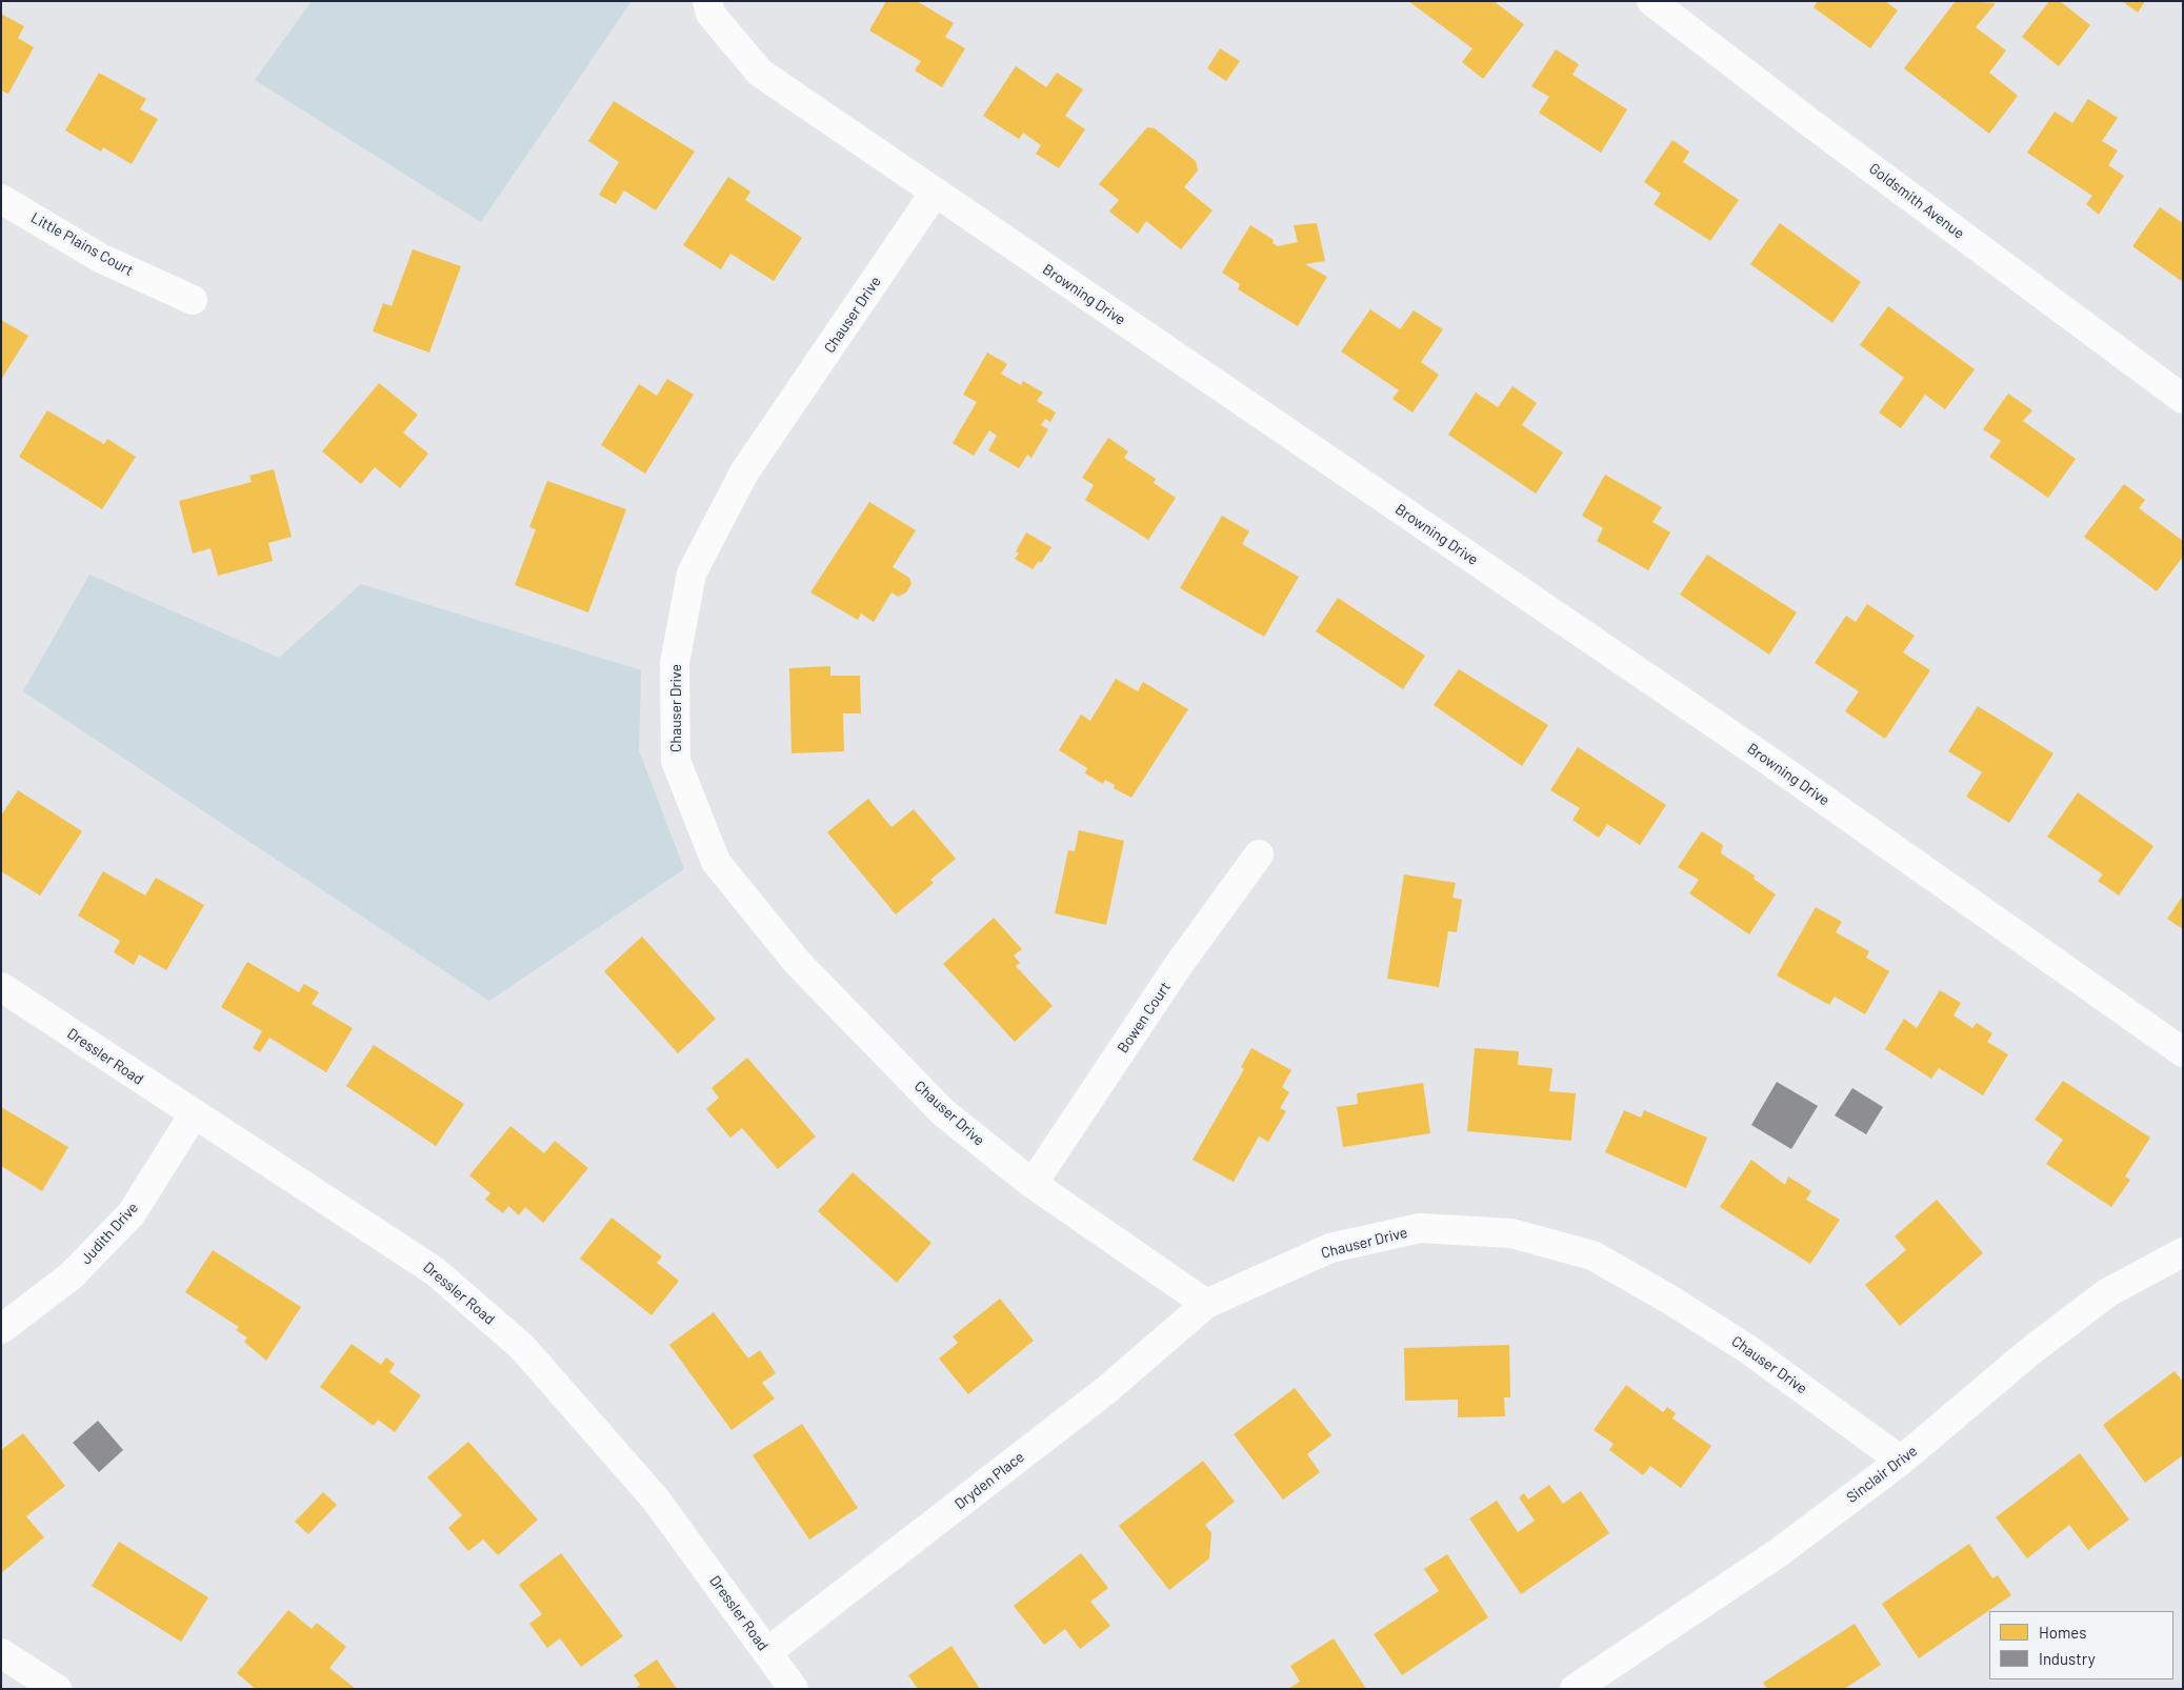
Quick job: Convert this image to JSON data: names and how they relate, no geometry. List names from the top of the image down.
{
  "streets": {
    "street": [
      "Goldsmith Avenue",
      "Little Plains Court",
      "Browning Drive",
      "Chauser Drive",
      "Bowen Court",
      "Dressler Road",
      "Judith Drive",
      "Sinclair Drive",
      "Dryden Place"
    ]
  },
  "crossings": [
    ["Browning Drive", "Chauser Drive"],
    ["Chauser Drive", "Bowen Court"],
    ["Chauser Drive", "Sinclair Drive"],
    ["Chauser Drive", "Dryden Place"],
    ["Dressler Road", "Judith Drive"],
    ["Dressler Road", "Dryden Place"]
  ],
  "legend": ["Homes", "Industry"]
}
